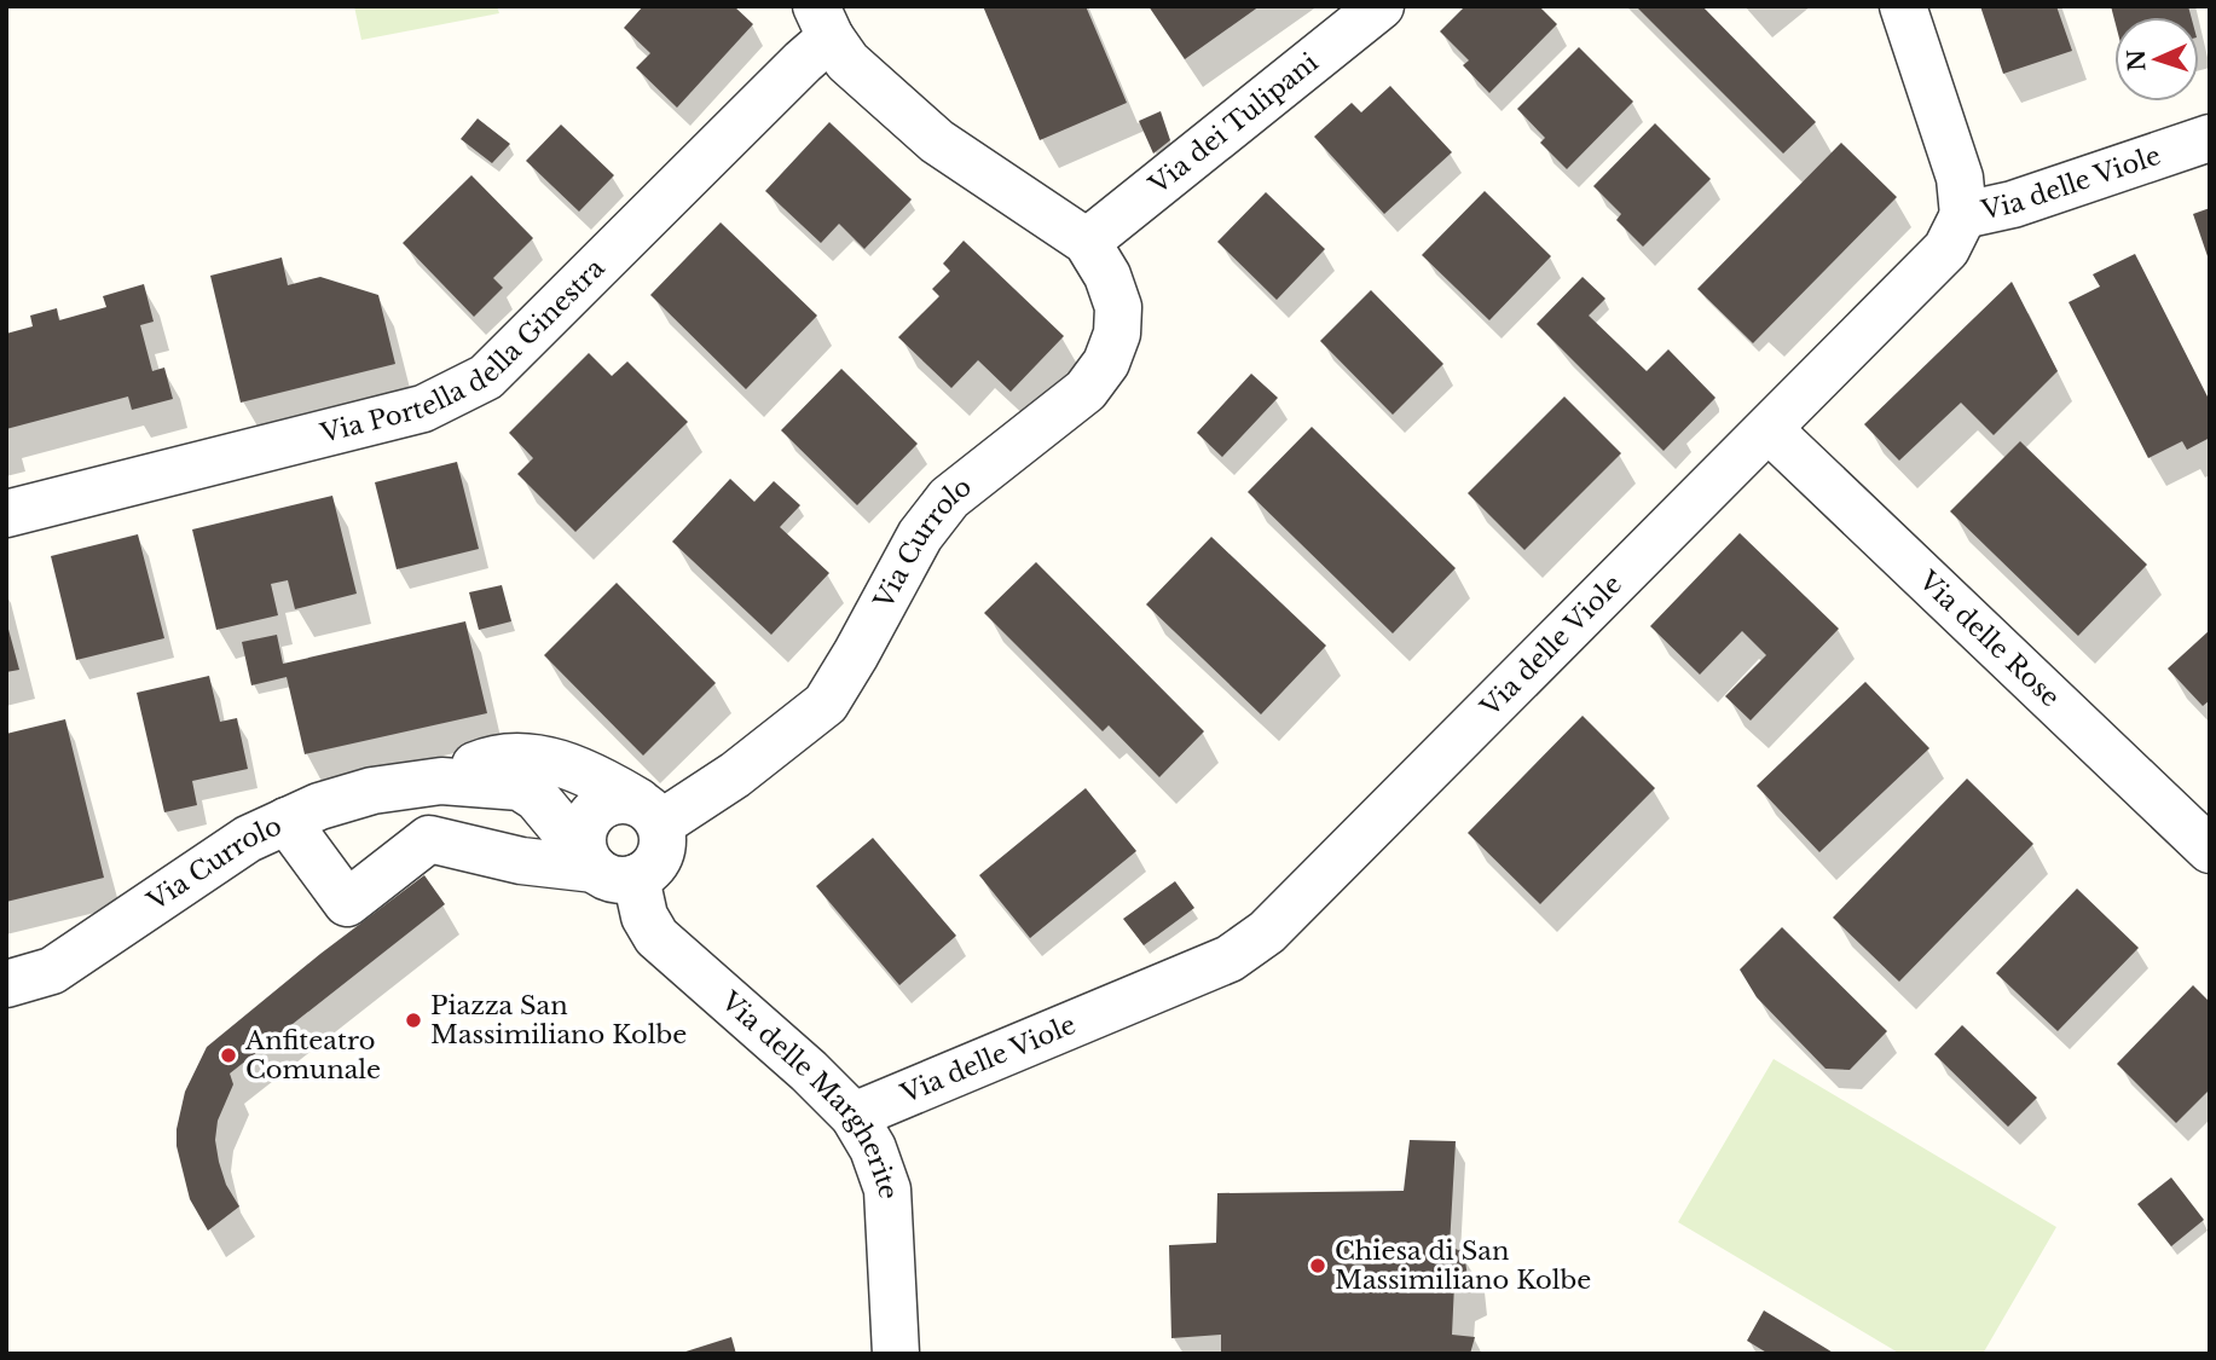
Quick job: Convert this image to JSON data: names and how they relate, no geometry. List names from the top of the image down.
{
  "streets": {
    "street": [
      "Via dei Tulipani",
      "Via delle Viole",
      "Via Portella della Ginestra",
      "Via Currolo",
      "Via delle Rose",
      "Via delle Margherite"
    ]
  },
  "crossings": [
    ["Via dei Tulipani", "Via Portella della Ginestra"],
    ["Via dei Tulipani", "Via Currolo"],
    ["Via delle Viole", "Via delle Rose"],
    ["Via delle Viole", "Via delle Margherite"],
    ["Via Portella della Ginestra", "Via Currolo"],
    ["Via Currolo", "Via delle Margherite"]
  ],
  "places": ["Piazza San Massimiliano Kolbe", "Anfiteatro Comunale", "Chiesa di San Massimiliano Kolbe"],
  "north": "left"
}
